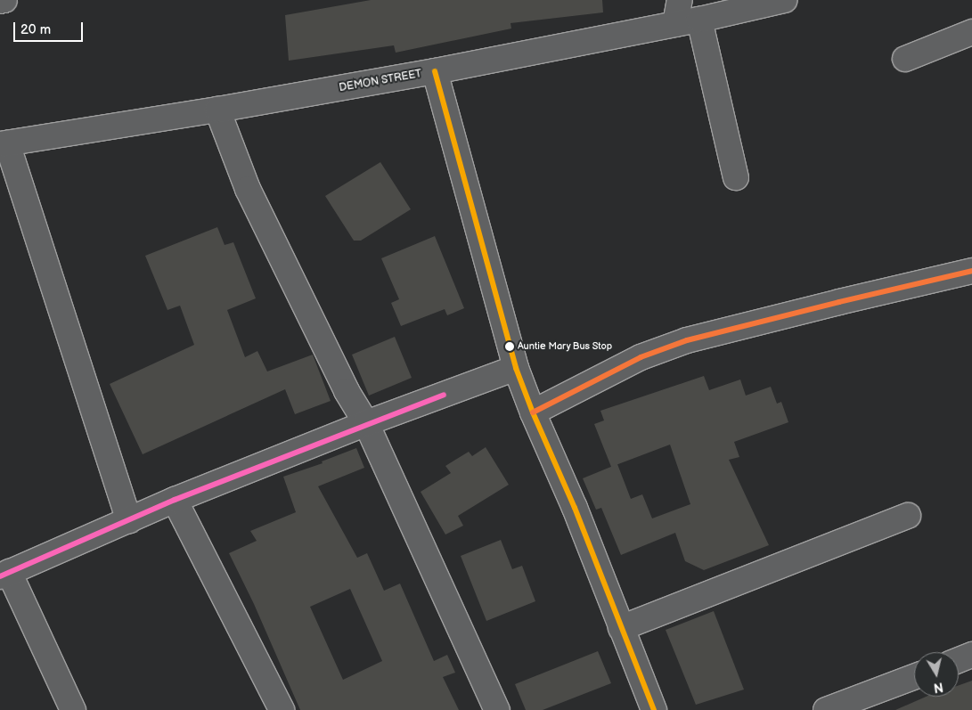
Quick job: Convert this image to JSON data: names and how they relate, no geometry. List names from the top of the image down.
{
  "streets": {
    "street": ["DEMON STREET"]
  },
  "places": ["Auntie Mary Bus Stop"],
  "scale_bar": "20 m",
  "north": "bottom"
}
